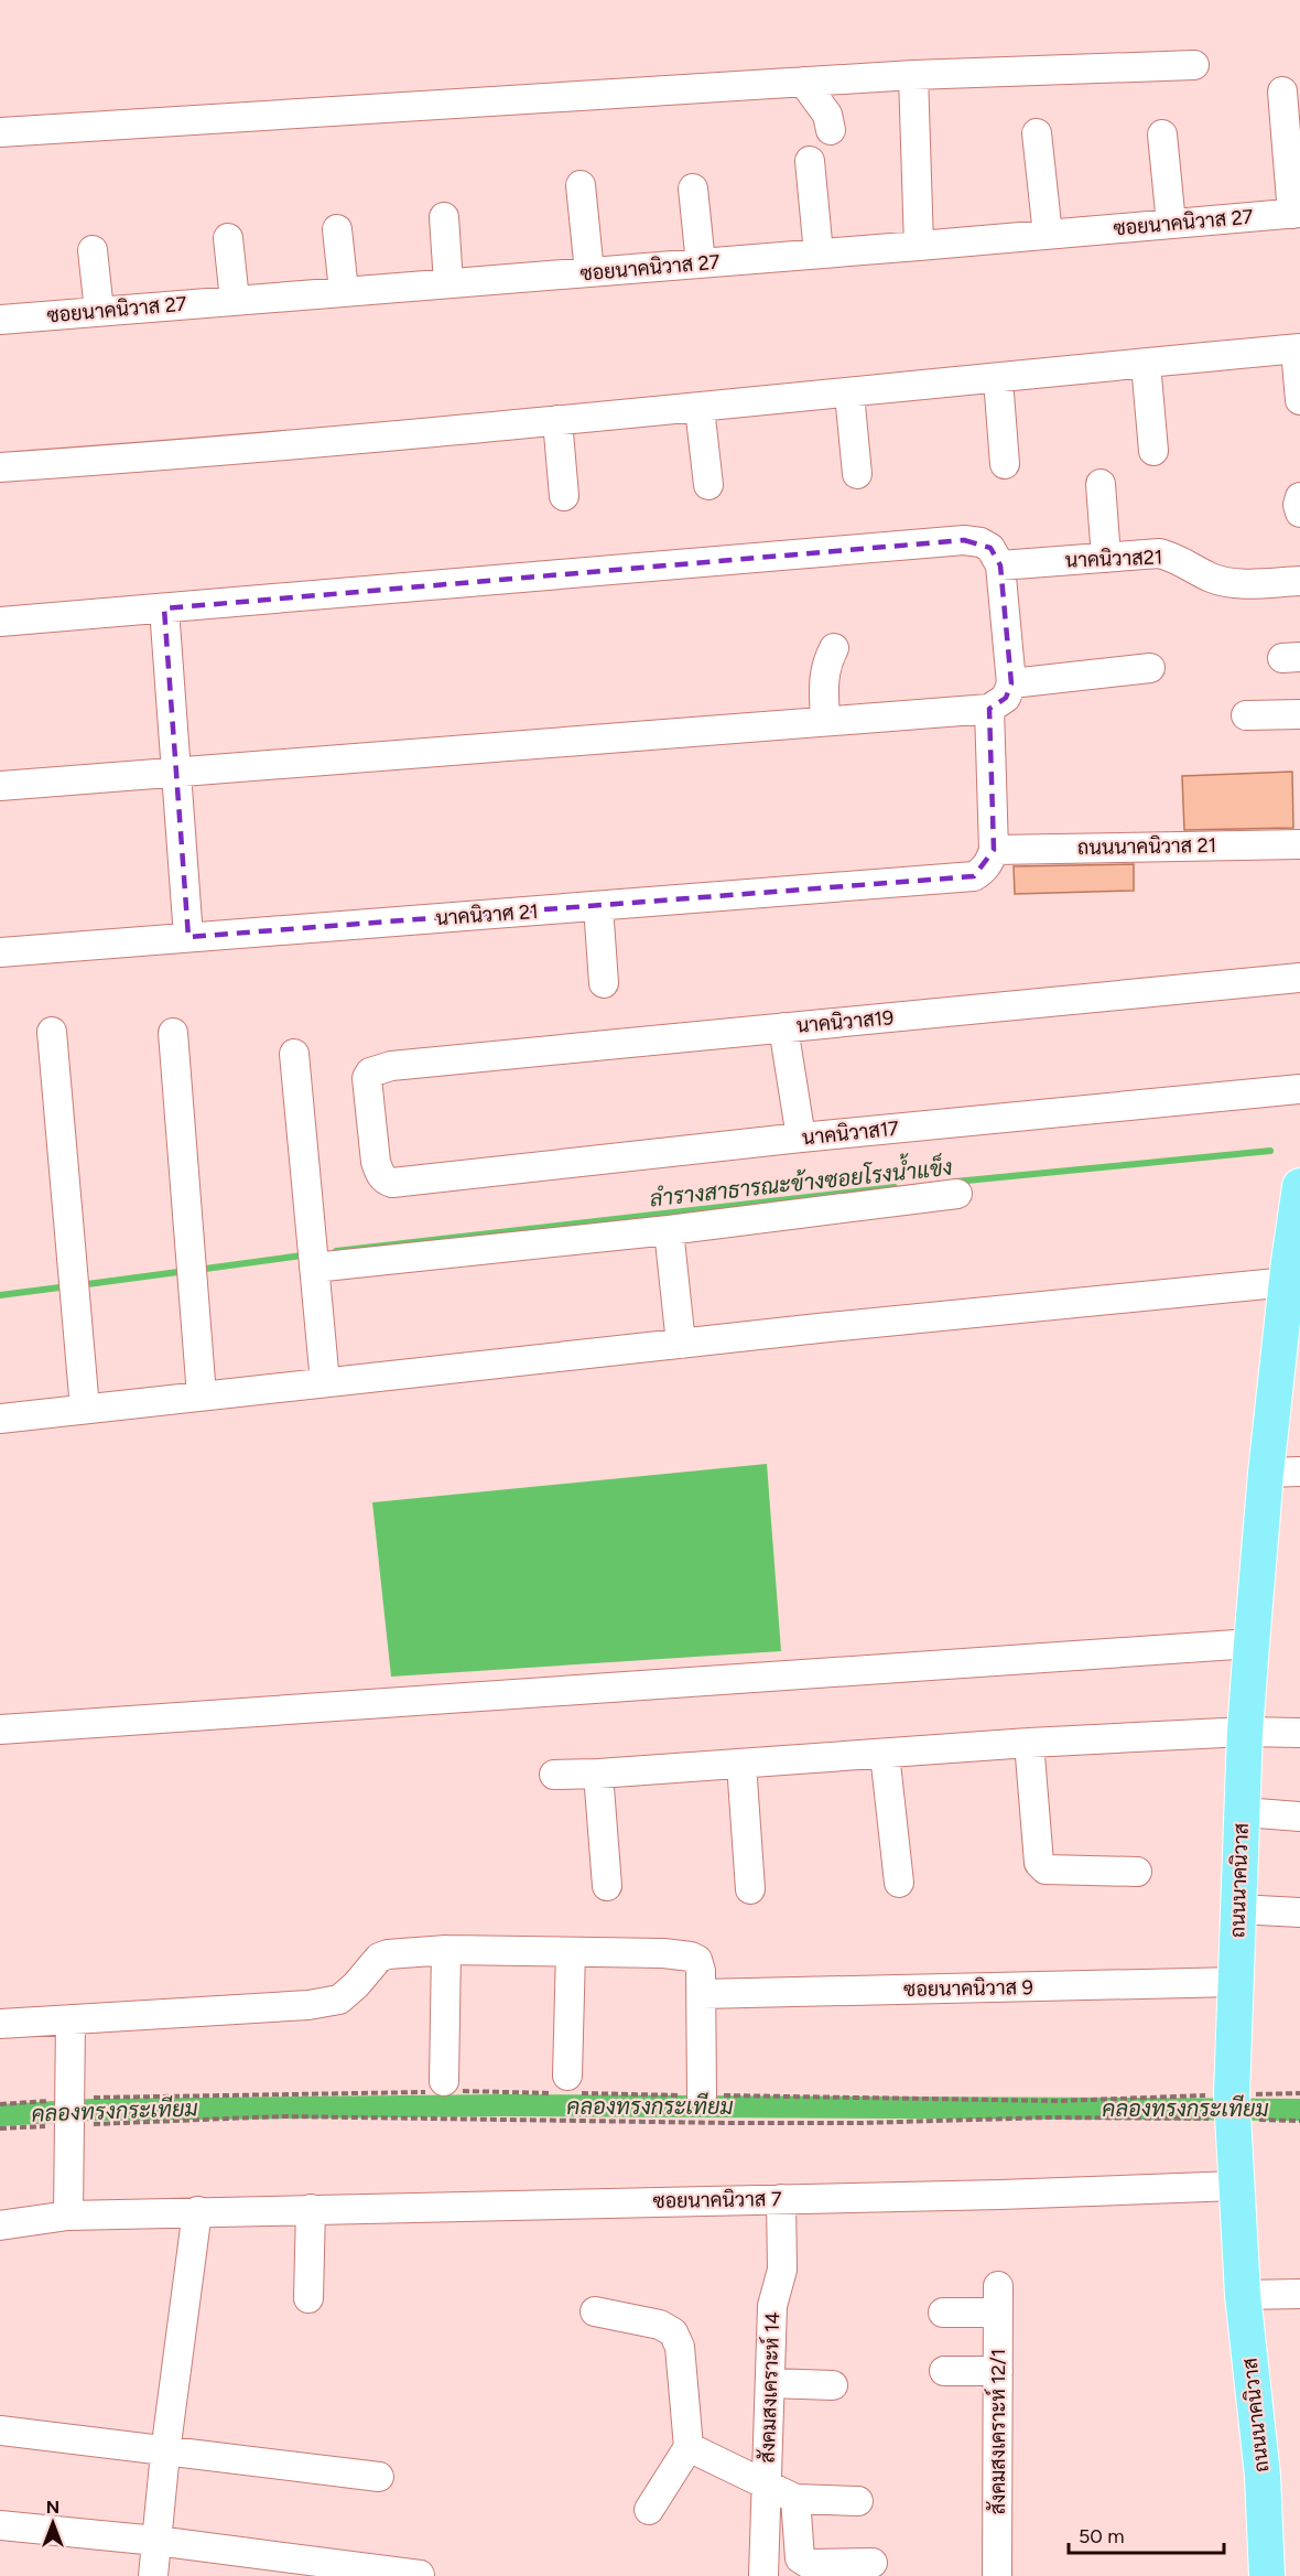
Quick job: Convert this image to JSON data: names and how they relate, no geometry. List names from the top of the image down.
{
  "streets": {
    "main road": ["ถนนนาคนิวาส"],
    "street": [
      "ซอยนาคนิวาส 27",
      "นาคนิวาส21",
      "ถนนนาคนิวาส 21",
      "นาคนิวาศ 21",
      "นาคนิวาส19",
      "นาคนิวาส17",
      "ซอยนาคนิวาส 9",
      "ซอยนาคนิวาส 7",
      "สังคมสงเคราะห์ 14",
      "สังคมสงเคราะห์ 12/1"
    ]
  },
  "crossings": [
    ["ถนนนาคนิวาส 21", "นาคนิวาศ 21"],
    ["นาคนิวาส19", "นาคนิวาส17"],
    ["ถนนนาคนิวาส", "ซอยนาคนิวาส 9"],
    ["ถนนนาคนิวาส", "ซอยนาคนิวาส 7"],
    ["ซอยนาคนิวาส 7", "สังคมสงเคราะห์ 14"]
  ],
  "water": ["ลำรางสาธารณะข้างซอยโรงน้ำแข็ง", "คลองทรงกระเทียม"],
  "scale_bar": "50 m",
  "north": "top"
}
